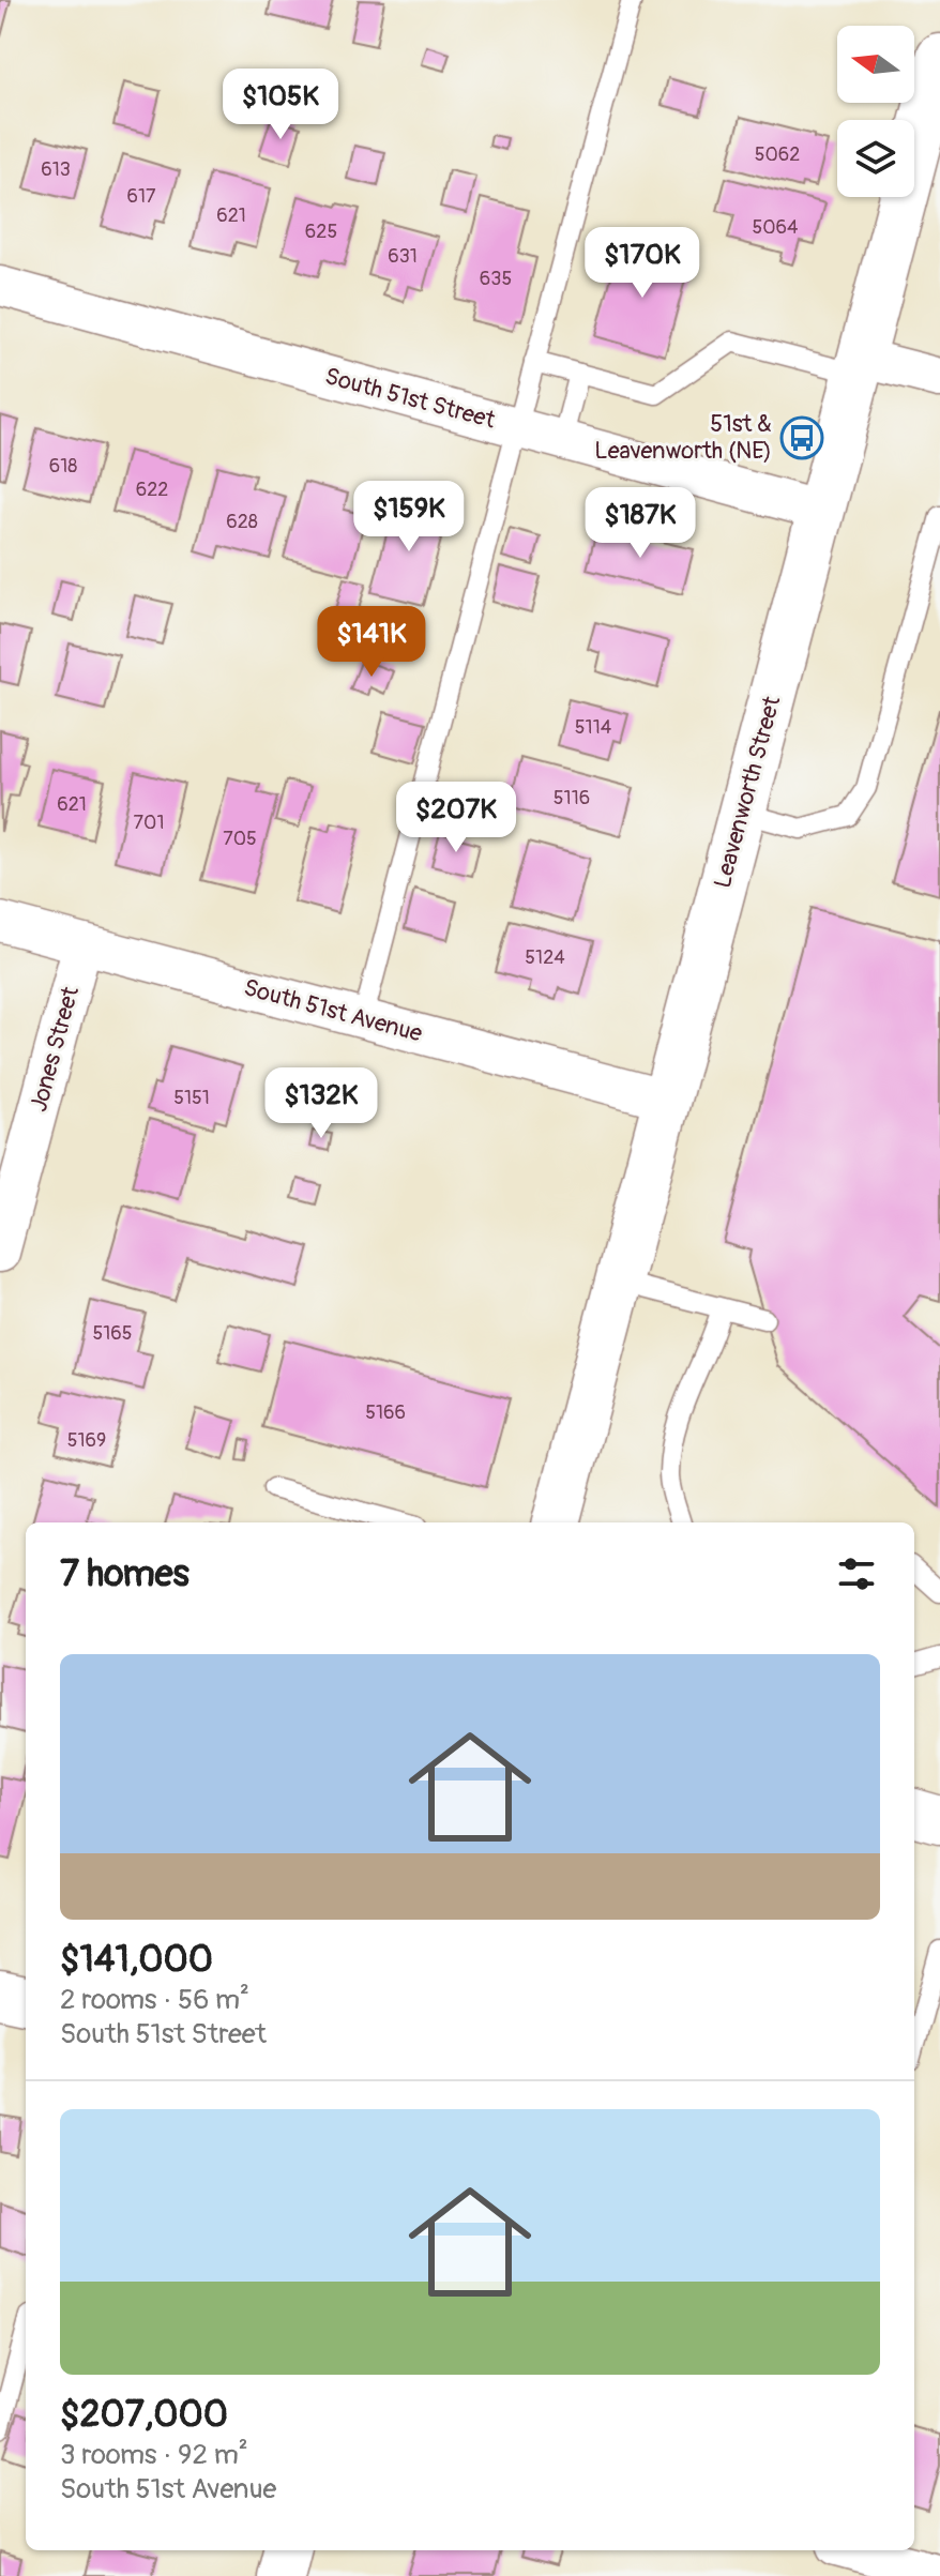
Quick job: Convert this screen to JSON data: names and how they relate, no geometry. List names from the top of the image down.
{
  "streets": {
    "main road": ["Leavenworth Street"],
    "street": ["South 51st Street", "South 51st Avenue", "Jones Street"]
  },
  "crossings": [
    ["South 51st Street", "Leavenworth Street"],
    ["Leavenworth Street", "South 51st Avenue"],
    ["South 51st Avenue", "Jones Street"]
  ],
  "places": {
    "bus stop": ["51st & Leavenworth (NE)"]
  },
  "house_numbers": [
    "5062",
    "613",
    "617",
    "621",
    "5064",
    "625",
    "631",
    "635",
    "618",
    "622",
    "628",
    "5114",
    "5116",
    "621",
    "701",
    "705",
    "5124",
    "5151",
    "5165",
    "5166",
    "5169"
  ],
  "north": "left",
  "page": {
    "price": [
      "$105K",
      "$170K",
      "$159K",
      "$187K",
      "$141K",
      "$207K",
      "$132K"
    ],
    "heading": "7 homes",
    "list": [
      {
        "name": "$141,000",
        "note": "2 rooms · 56 m² · South 51st Street"
      },
      {
        "name": "$207,000",
        "note": "3 rooms · 92 m² · South 51st Avenue"
      }
    ]
  }
}
